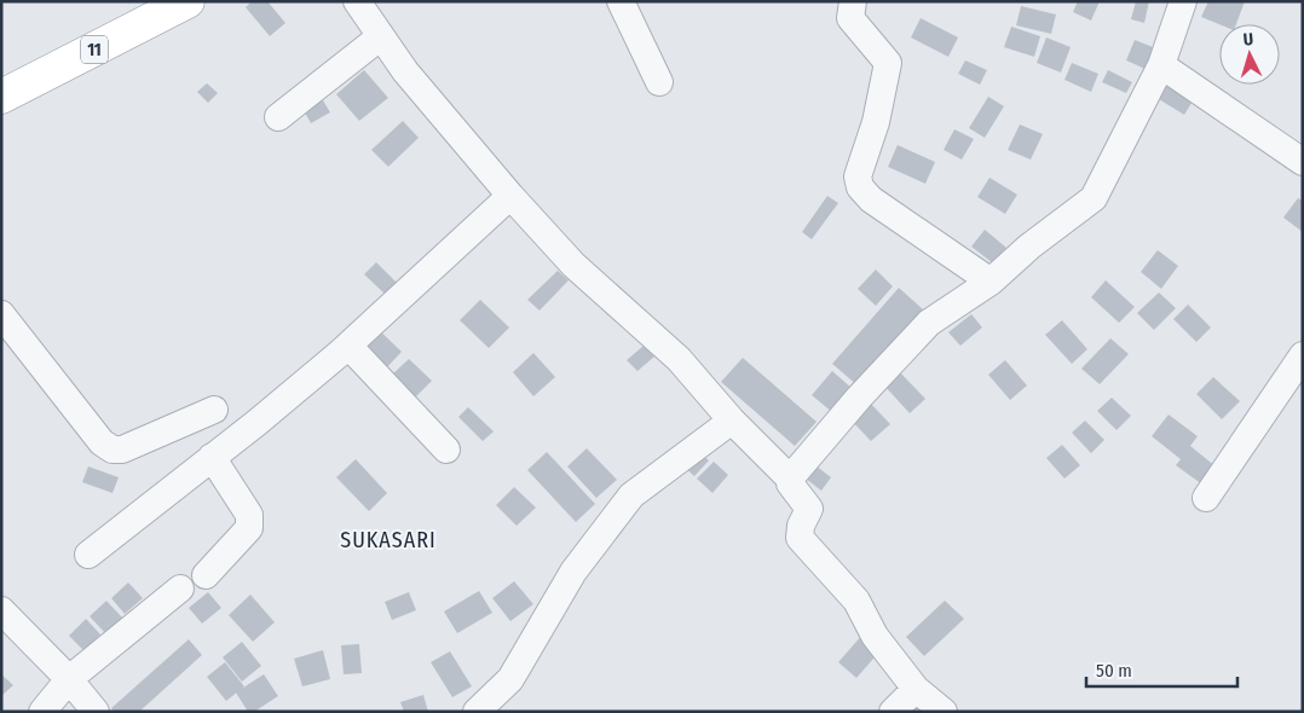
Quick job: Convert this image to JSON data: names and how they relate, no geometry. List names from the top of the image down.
{
  "streets": {
    "highway": ["11"]
  },
  "districts": ["SUKASARI"],
  "scale_bar": "50 m",
  "north": "top"
}
